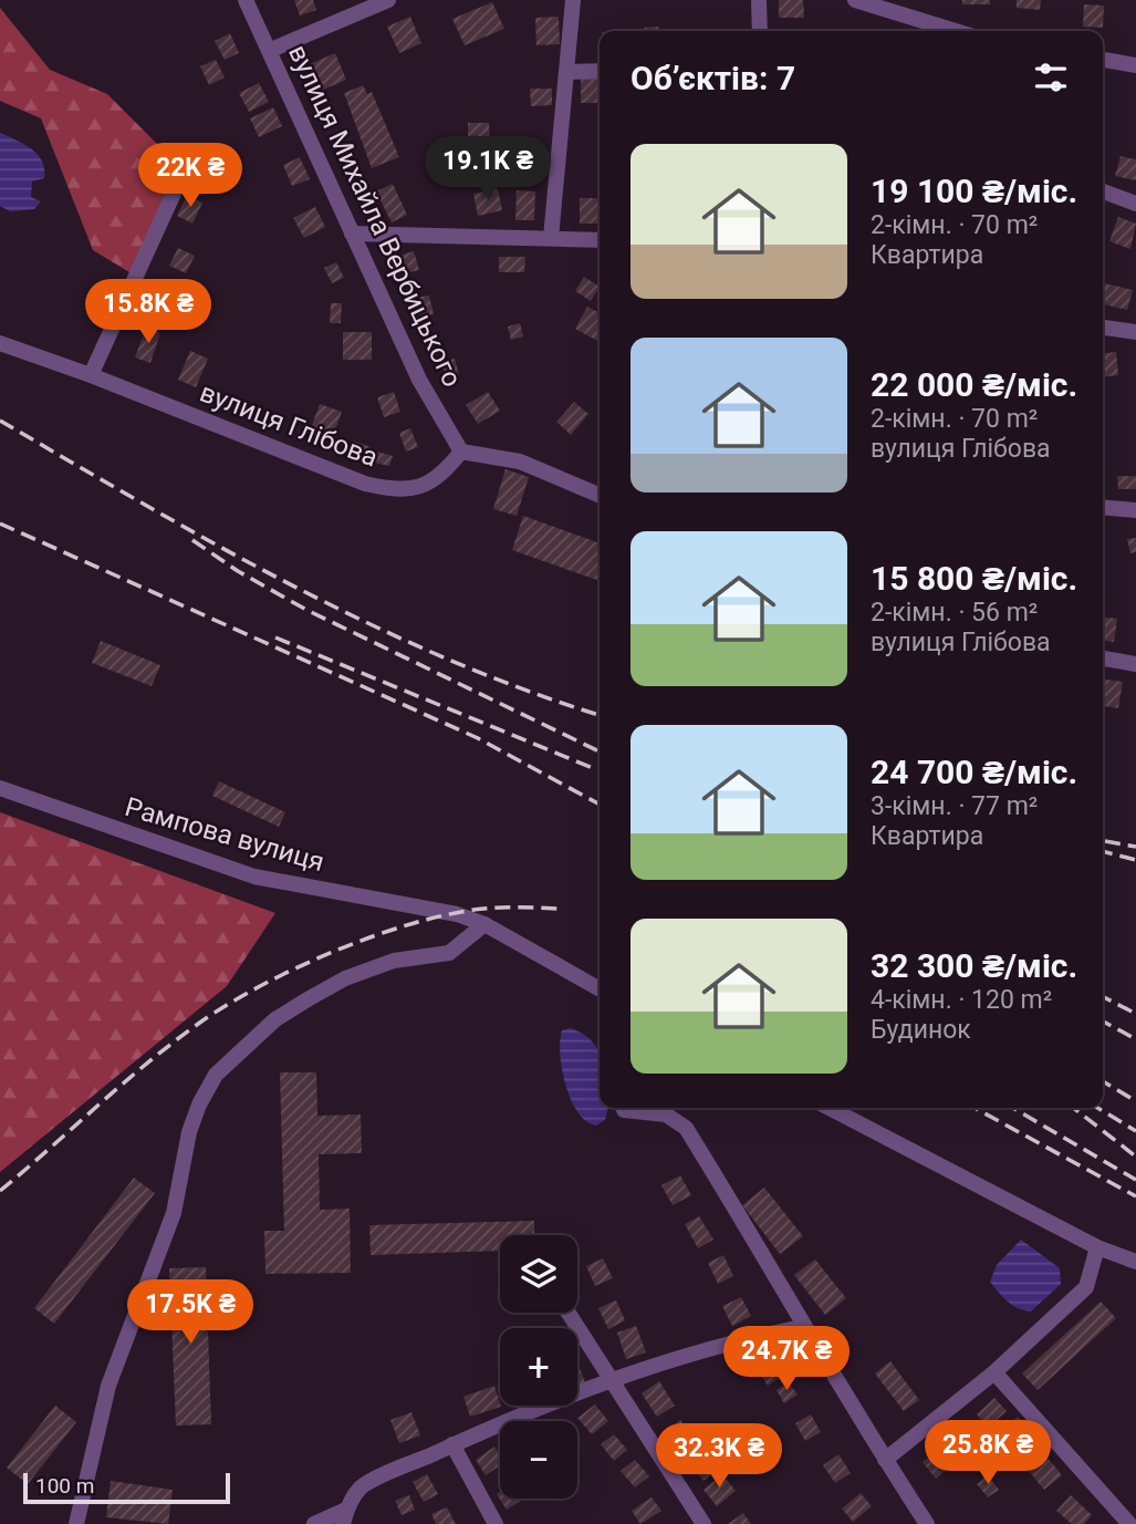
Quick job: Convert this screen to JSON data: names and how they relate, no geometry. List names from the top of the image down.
{
  "streets": {
    "street": ["вулиця Михайла Вербицького", "вулиця Глібова", "Рампова вулиця"]
  },
  "crossings": [
    ["вулиця Михайла Вербицького", "вулиця Глібова"]
  ],
  "scale_bar": "100 m",
  "page": {
    "heading": "Об’єктів: 7",
    "list": [
      {
        "name": "19 100 ₴/міс.",
        "note": "2-кімн. · 70 m² · Квартира"
      },
      {
        "name": "22 000 ₴/міс.",
        "note": "2-кімн. · 70 m² · вулиця Глібова"
      },
      {
        "name": "15 800 ₴/міс.",
        "note": "2-кімн. · 56 m² · вулиця Глібова"
      },
      {
        "name": "24 700 ₴/міс.",
        "note": "3-кімн. · 77 m² · Квартира"
      },
      {
        "name": "32 300 ₴/міс.",
        "note": "4-кімн. · 120 m² · Будинок"
      }
    ],
    "price": [
      "19.1K ₴",
      "22K ₴",
      "15.8K ₴",
      "17.5K ₴",
      "24.7K ₴",
      "25.8K ₴",
      "32.3K ₴"
    ],
    "map_buttons": ["+", "−"],
    "scale": "100 m"
  }
}
